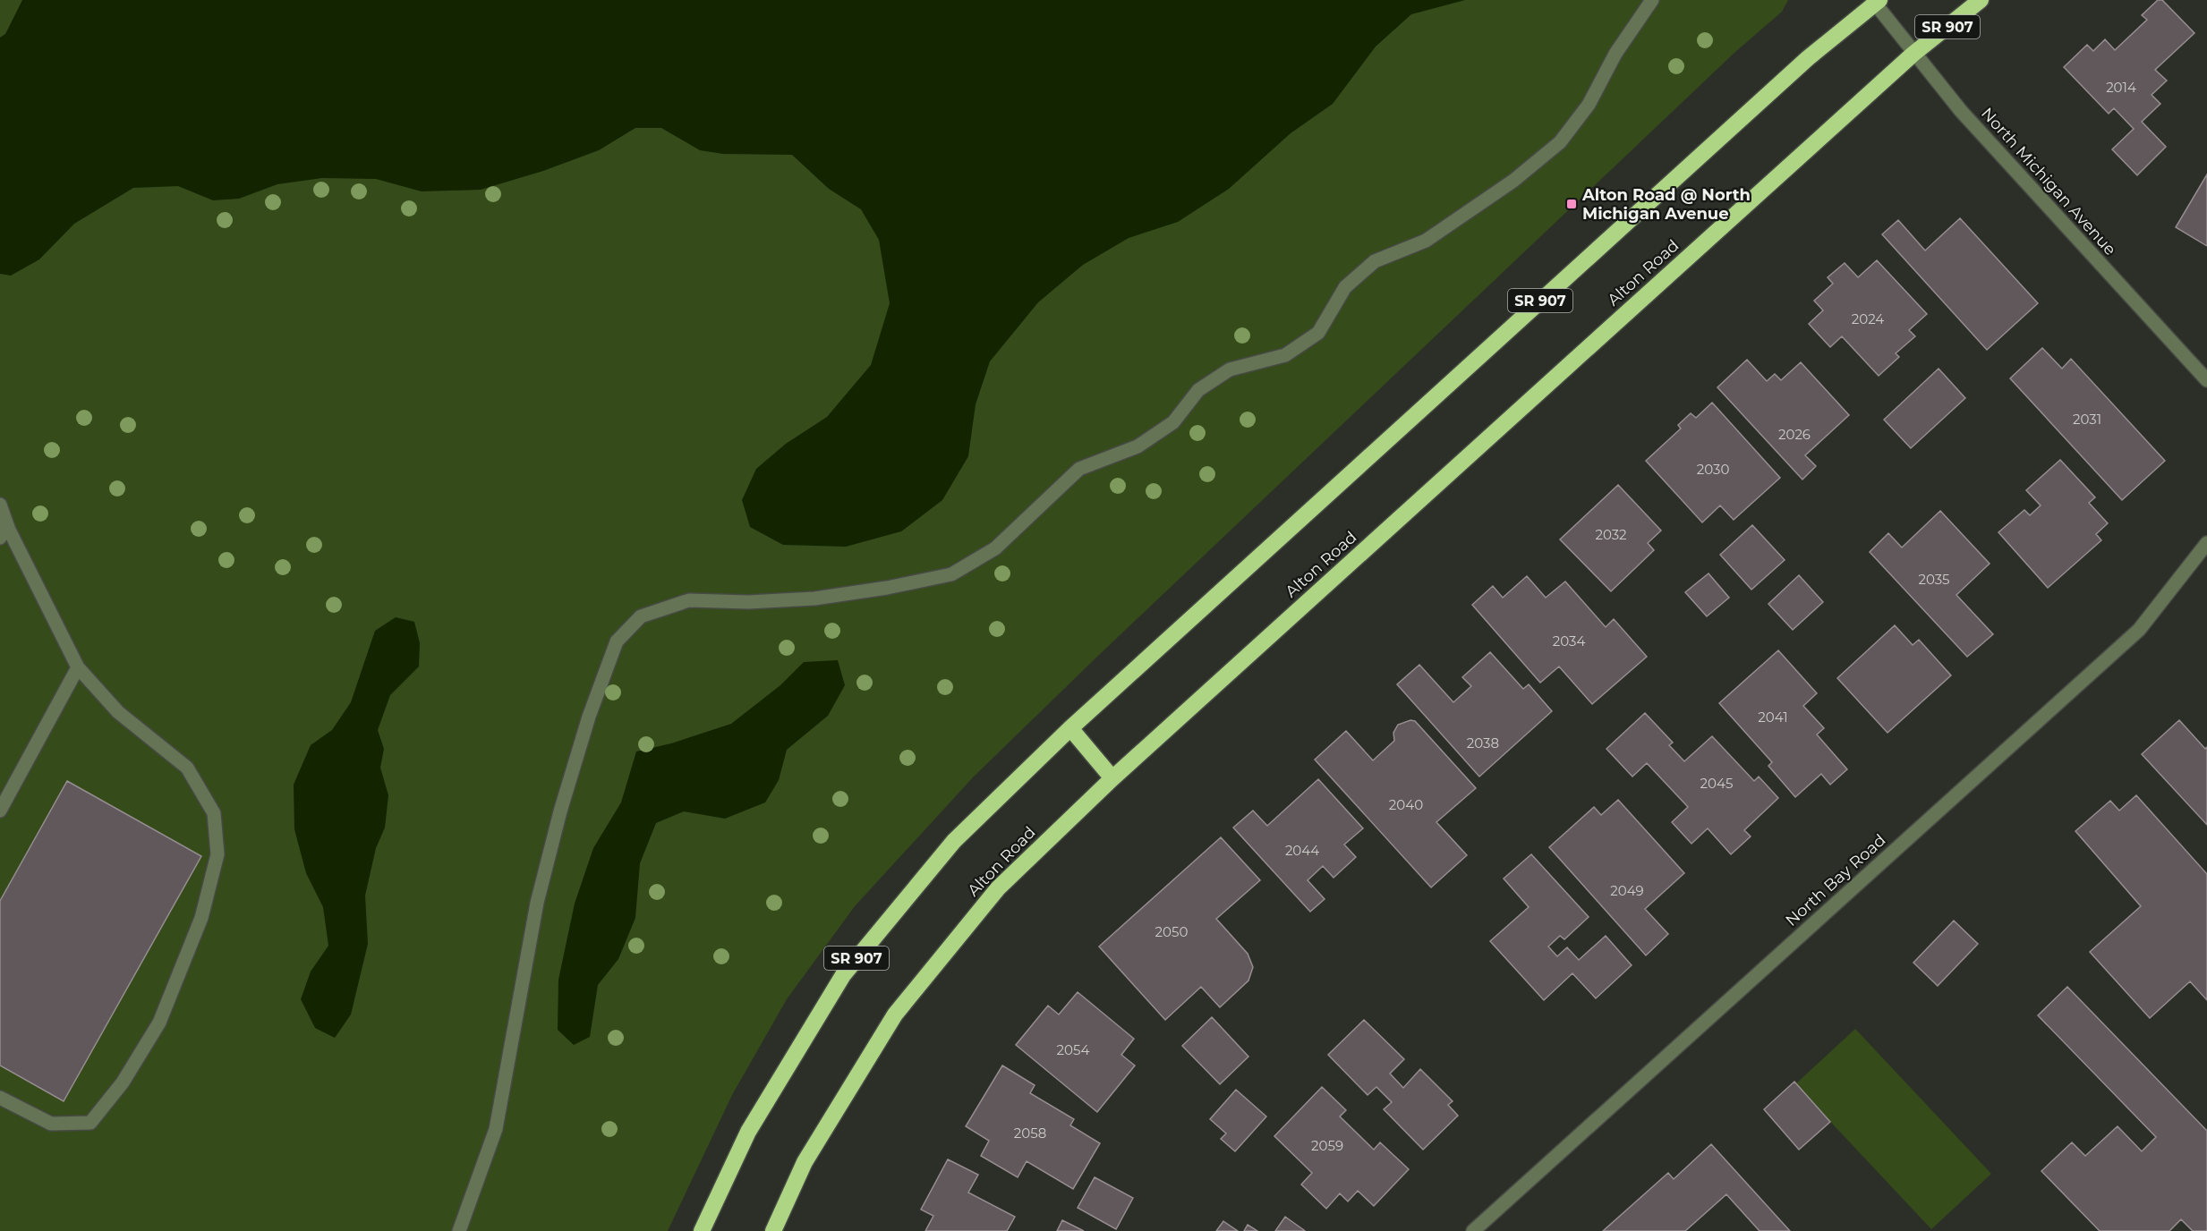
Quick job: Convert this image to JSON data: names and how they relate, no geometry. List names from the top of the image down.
{
  "streets": {
    "highway": ["SR 907", "Alton Road"],
    "street": ["North Michigan Avenue", "North Bay Road"]
  },
  "crossings": [
    ["SR 907", "North Michigan Avenue"],
    ["North Michigan Avenue", "Alton Road"]
  ],
  "places": {
    "transit": ["Alton Road @ North Michigan Avenue"]
  },
  "house_numbers": [
    "2014",
    "2024",
    "2031",
    "2026",
    "2030",
    "2032",
    "2035",
    "2034",
    "2041",
    "2038",
    "2045",
    "2040",
    "2044",
    "2049",
    "2050",
    "2054",
    "2058",
    "2059"
  ]
}
